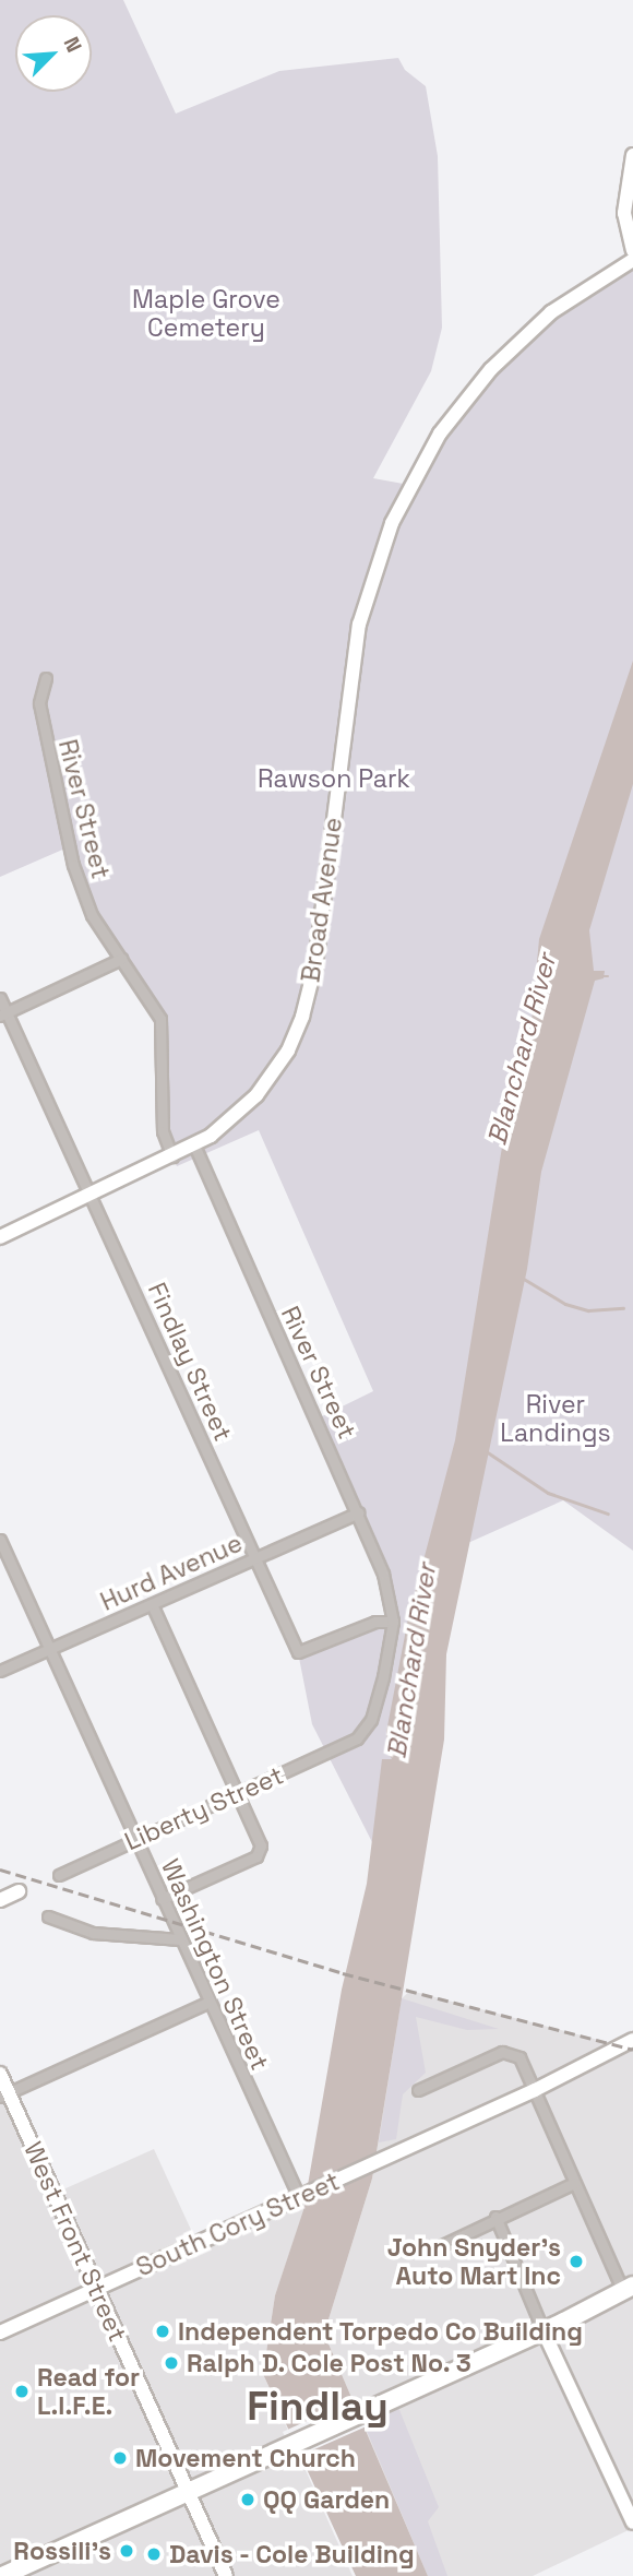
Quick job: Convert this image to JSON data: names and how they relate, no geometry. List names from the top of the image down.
{
  "streets": {
    "street": [
      "River Street",
      "Broad Avenue",
      "Findlay Street",
      "Hurd Avenue",
      "Liberty Street",
      "Washington Street",
      "South Cory Street",
      "West Front Street"
    ]
  },
  "crossings": [
    ["River Street", "Broad Avenue"],
    ["River Street", "Findlay Street"],
    ["River Street", "Hurd Avenue"],
    ["River Street", "Liberty Street"],
    ["Broad Avenue", "Findlay Street"],
    ["Findlay Street", "Hurd Avenue"],
    ["Findlay Street", "Liberty Street"],
    ["Hurd Avenue", "Washington Street"],
    ["Liberty Street", "Washington Street"],
    ["Washington Street", "South Cory Street"],
    ["South Cory Street", "West Front Street"]
  ],
  "districts": ["Findlay"],
  "water": ["Blanchard River"],
  "parks": ["Maple Grove Cemetery", "Rawson Park", "River Landings"],
  "places": [
    "John Snyder's Auto Mart Inc",
    "Independent Torpedo Co Building",
    "Ralph D. Cole Post No. 3",
    "Read for L.I.F.E.",
    "Movement Church",
    "QQ Garden",
    "Rossili's",
    "Davis - Cole Building"
  ],
  "north": "top right"
}
